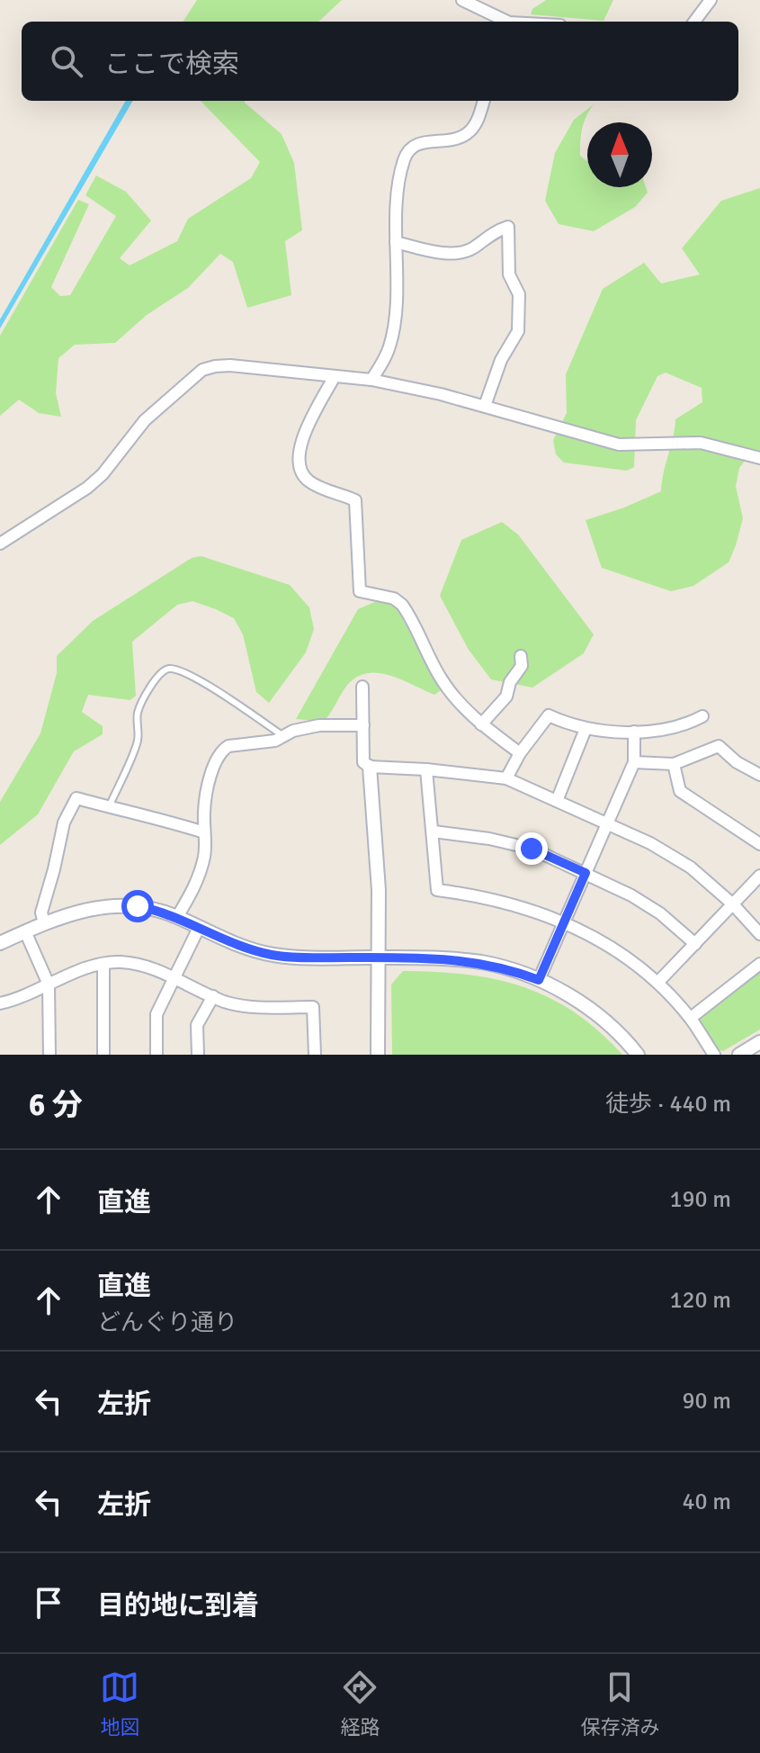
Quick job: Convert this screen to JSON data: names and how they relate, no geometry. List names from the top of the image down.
{
  "north": "top",
  "page": {
    "search": "ここで検索",
    "heading": ["6 分", "徒歩 · 440 m"],
    "list": [
      ["直進", "190 m"],
      ["直進", "どんぐり通り", "120 m"],
      ["左折", "90 m"],
      ["左折", "40 m"],
      "目的地に到着"
    ],
    "nav": ["地図", "経路", "保存済み"]
  }
}
